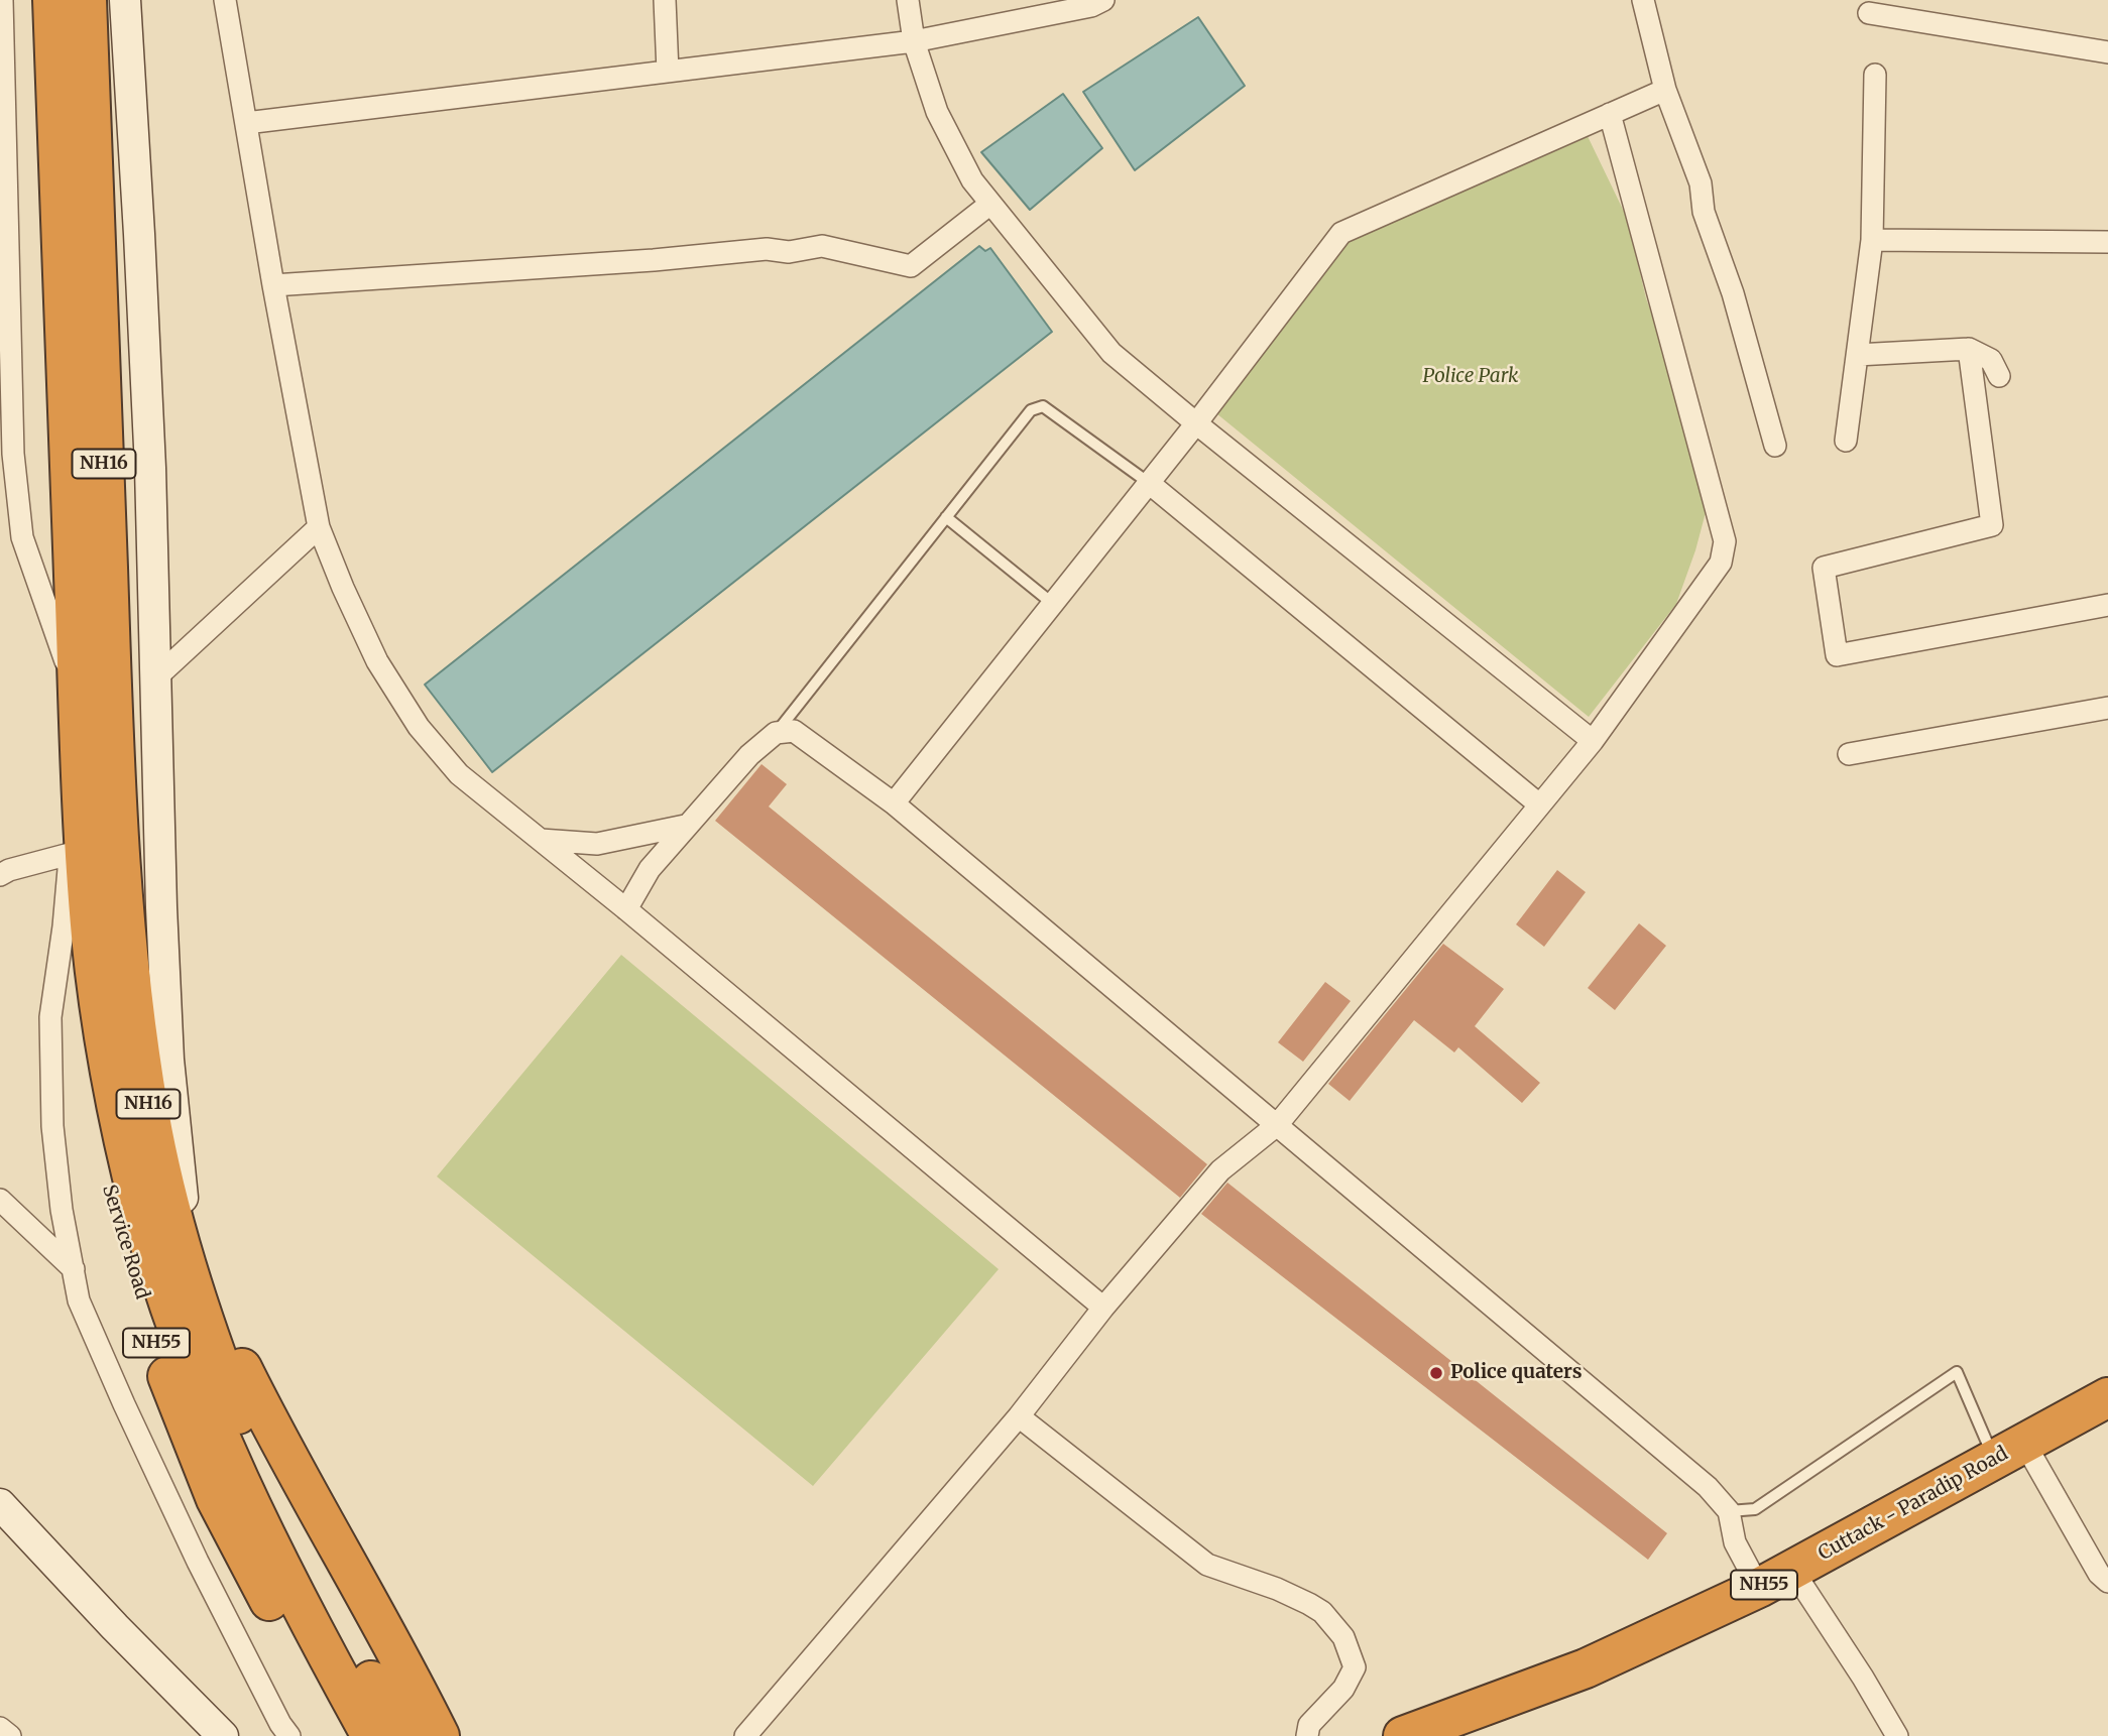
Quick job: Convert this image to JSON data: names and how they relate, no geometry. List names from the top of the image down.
{
  "streets": {
    "highway": [
      "NH16",
      "Service Road",
      "NH55",
      "Cuttack - Paradip Road"
    ]
  },
  "crossings": [
    ["NH16", "Service Road"],
    ["NH16", "NH55"]
  ],
  "parks": ["Police Park"],
  "places": ["Police quaters"]
}
